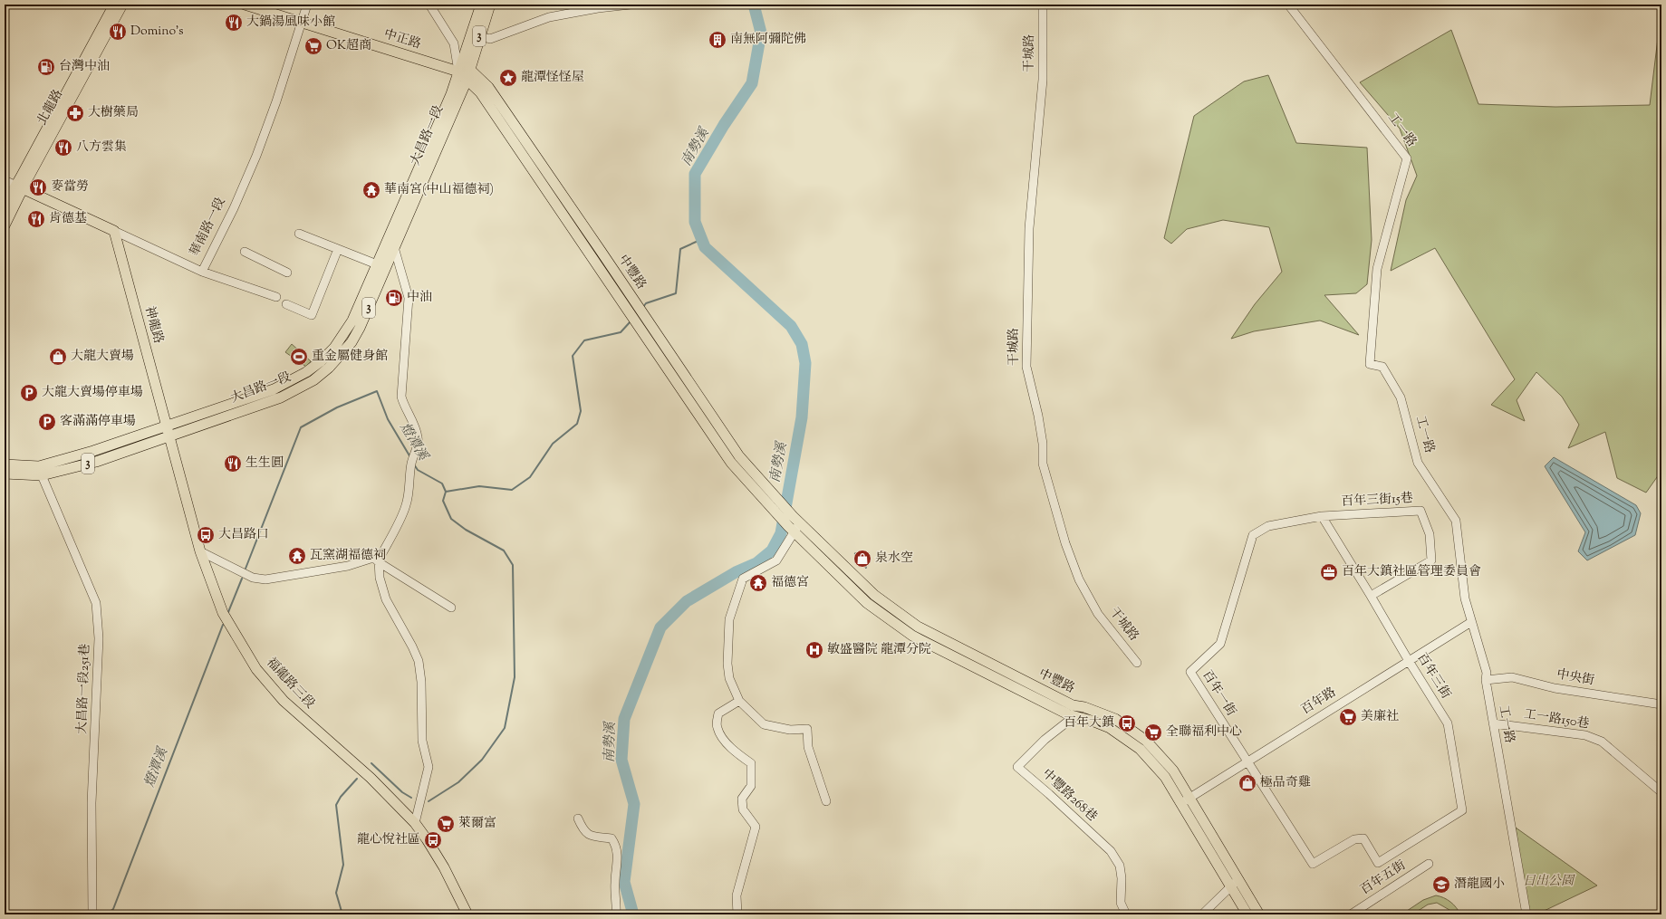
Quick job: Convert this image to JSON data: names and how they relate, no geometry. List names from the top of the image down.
{
  "streets": {
    "main road": [
      "3",
      "中正路",
      "北龍路",
      "大昌路一段",
      "華南路一段",
      "中豐路",
      "神龍路",
      "福龍路三段"
    ],
    "street": [
      "干城路",
      "工一路",
      "百年三街15巷",
      "百年三街",
      "中央街",
      "大昌路一段251巷",
      "百年一街",
      "百年路",
      "工一路150巷",
      "中豐路268巷",
      "百年五街"
    ]
  },
  "crossings": [
    ["3", "中正路"],
    ["3", "大昌路一段"],
    ["3", "中豐路"],
    ["中正路", "大昌路一段"],
    ["中正路", "華南路一段"],
    ["北龍路", "華南路一段"],
    ["工一路", "中央街"],
    ["工一路", "百年路"],
    ["工一路", "工一路150巷"],
    ["大昌路一段", "中豐路"],
    ["大昌路一段", "神龍路"],
    ["大昌路一段", "福龍路三段"],
    ["大昌路一段", "大昌路一段251巷"],
    ["華南路一段", "神龍路"],
    ["中豐路", "百年路"],
    ["中豐路", "中豐路268巷"],
    ["神龍路", "福龍路三段"],
    ["百年三街15巷", "百年三街"],
    ["百年三街15巷", "百年一街"],
    ["百年三街", "百年一街"],
    ["百年三街", "百年路"],
    ["百年一街", "百年路"]
  ],
  "water": ["南勢溪", "燈潭溪"],
  "parks": ["日出公園"],
  "places": {
    "restaurant": [
      "大鍋湯風味小館",
      "Domino's",
      "八方雲集",
      "麥當勞",
      "肯德基",
      "生生圓"
    ],
    "building": ["南無阿彌陀佛"],
    "supermarket": [
      "OK超商",
      "美廉社",
      "全聯福利中心",
      "萊爾富"
    ],
    "fuel station": ["台灣中油", "中油"],
    "place": ["龍潭怪怪屋"],
    "pharmacy": ["大樹藥局"],
    "temple": ["華南宮(中山福德祠)", "瓦窯湖福德祠", "福德宮"],
    "shop": ["大龍大賣場", "泉水空", "極品奇雞"],
    "sports": ["重金屬健身館"],
    "parking": ["大龍大賣場停車場", "客滿滿停車場"],
    "bus stop": ["大昌路口", "百年大鎮", "龍心悅社區"],
    "office": ["百年大鎮社區管理委員會"],
    "hospital": ["敏盛醫院 龍潭分院"],
    "school or university": ["潛龍國小"]
  }
}
